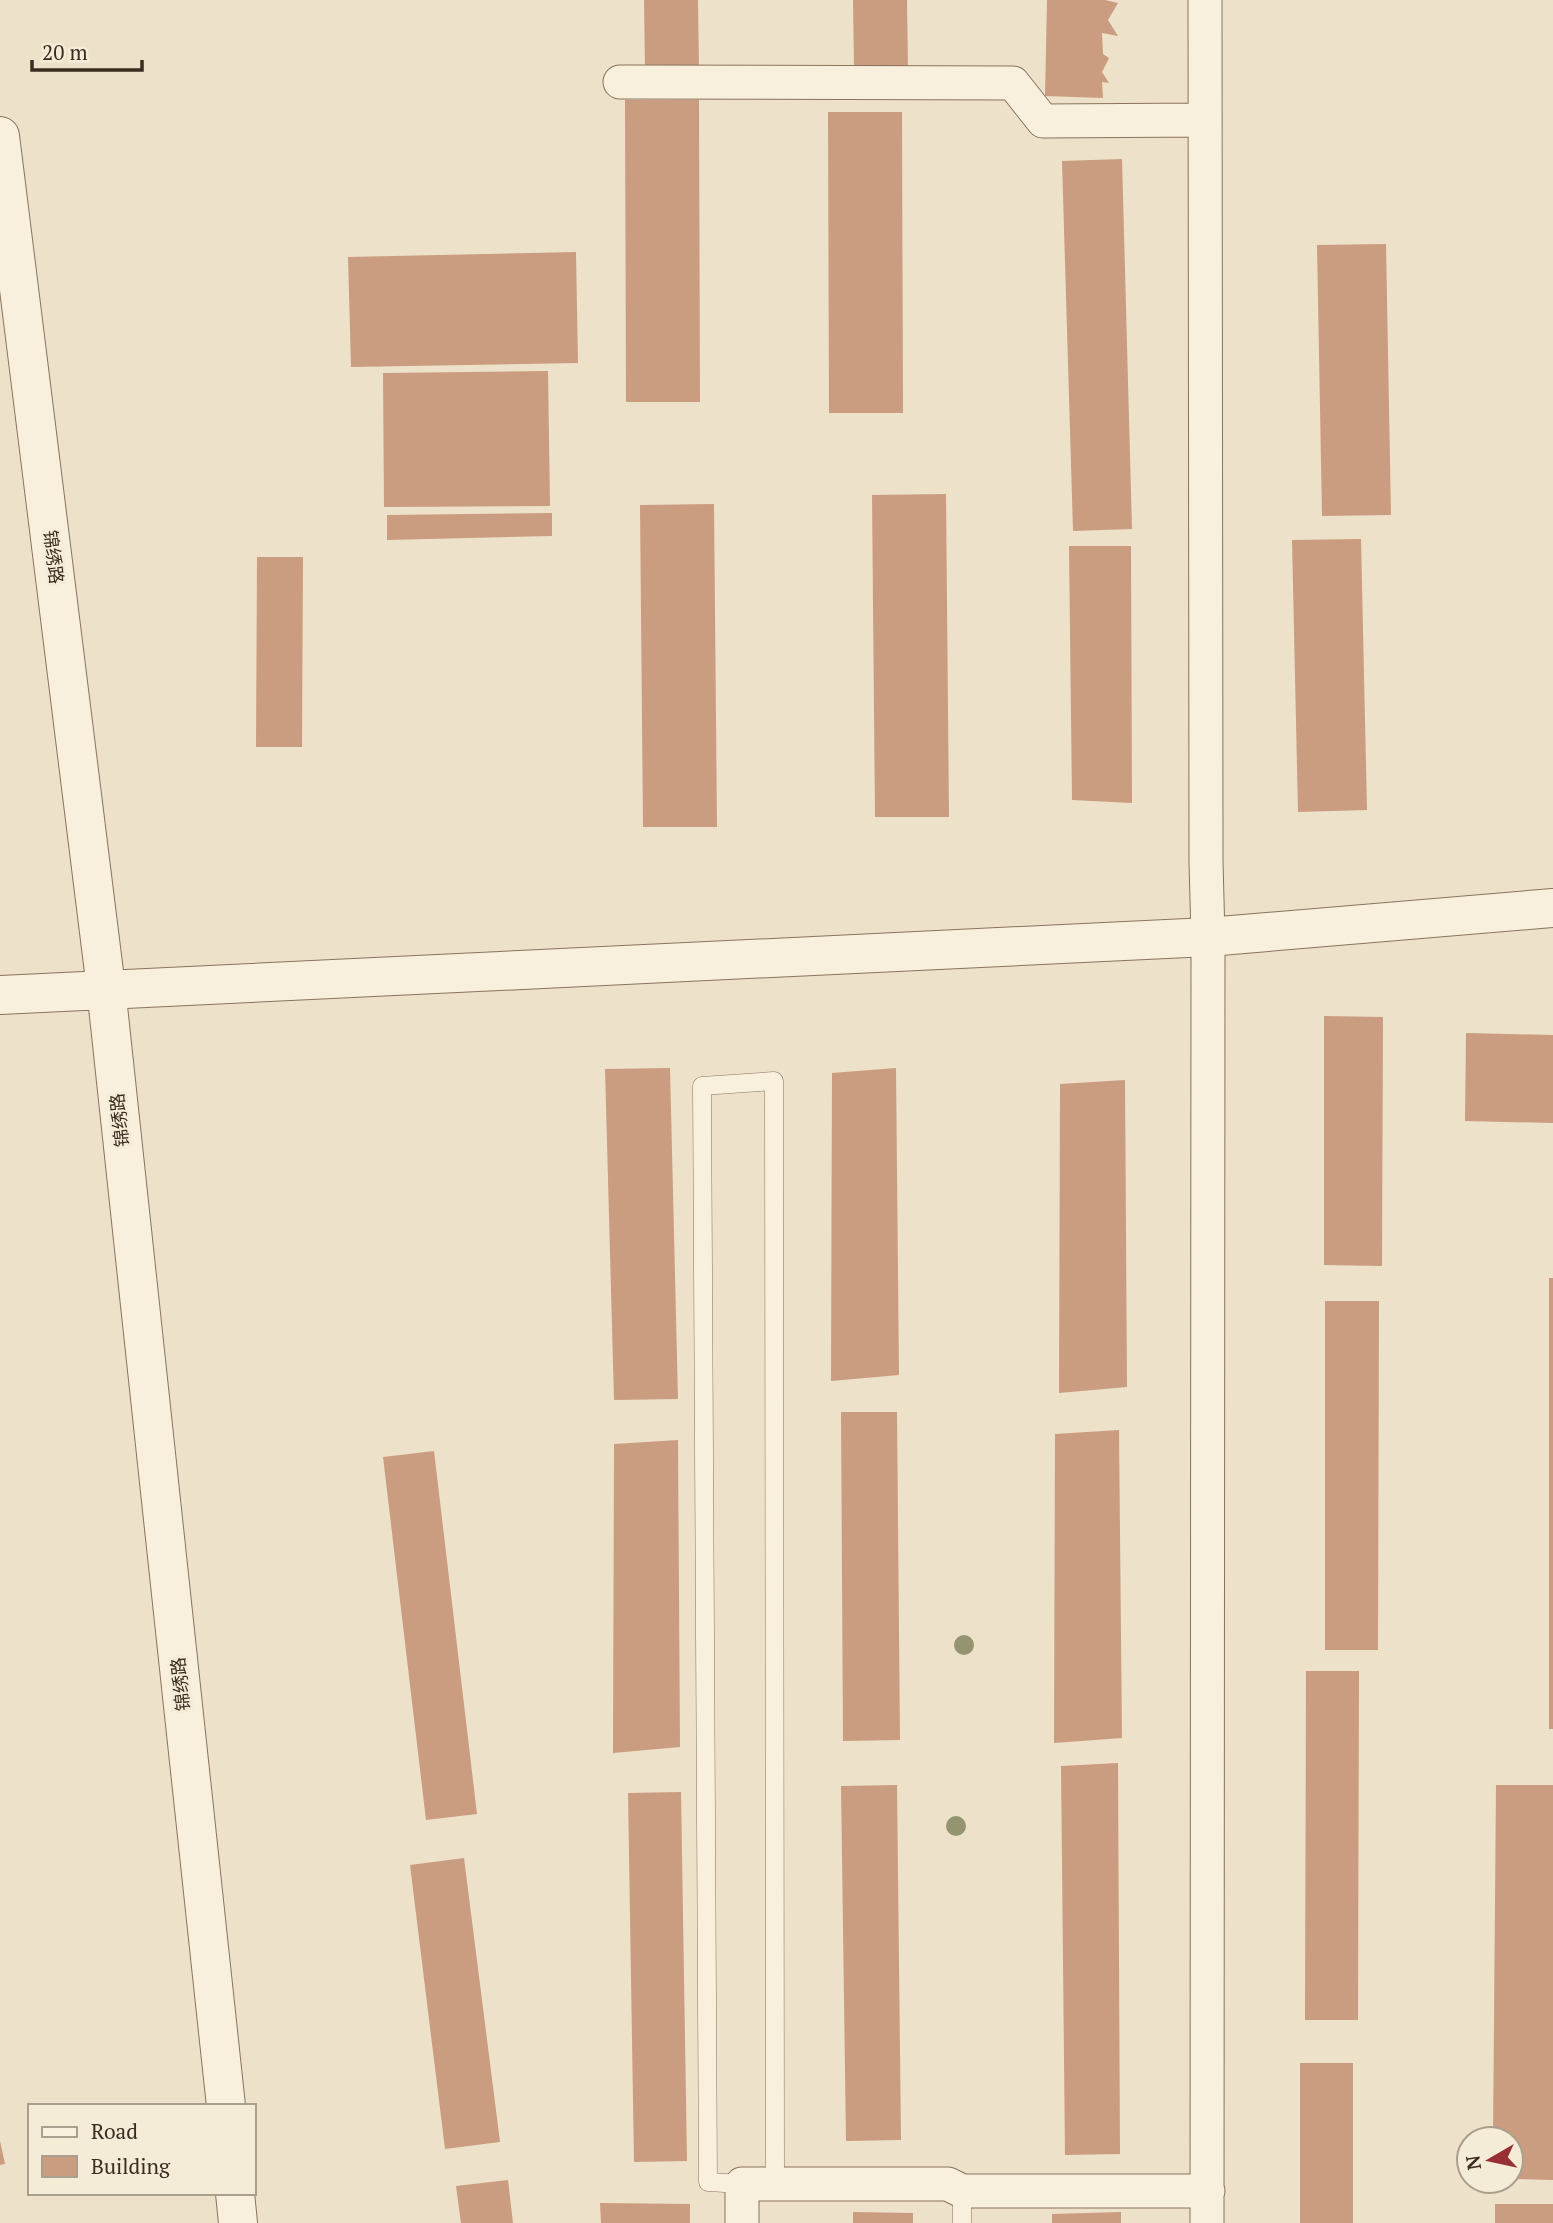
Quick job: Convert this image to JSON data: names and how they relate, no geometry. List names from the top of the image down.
{
  "streets": {
    "street": ["锦绣路"]
  },
  "legend": ["Road", "Building"],
  "scale_bar": "20 m",
  "north": "left"
}
